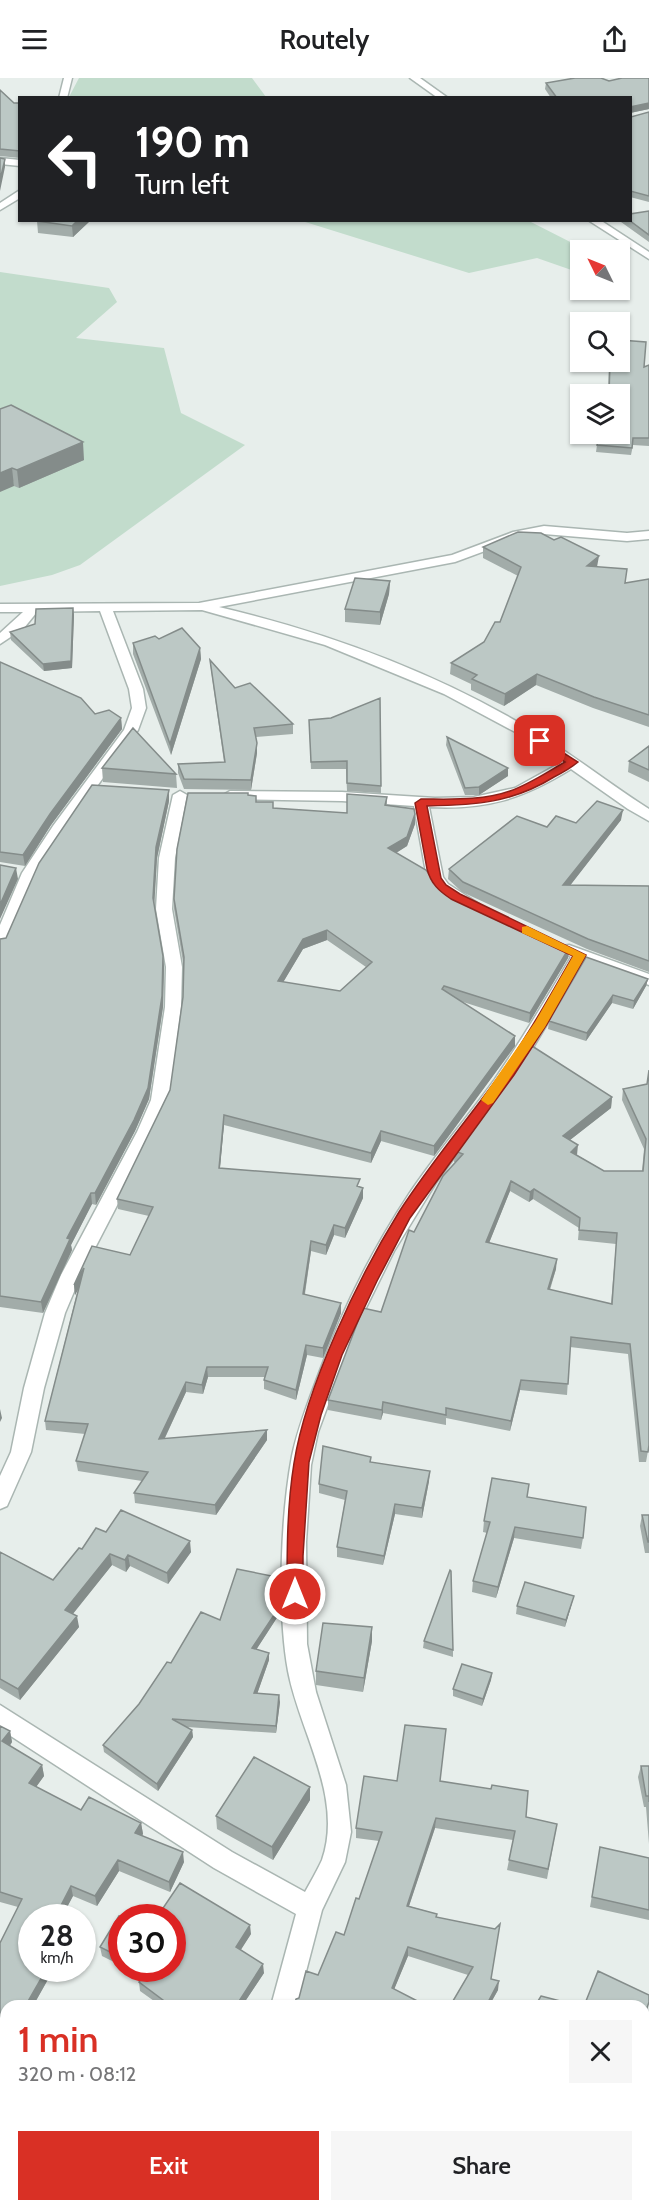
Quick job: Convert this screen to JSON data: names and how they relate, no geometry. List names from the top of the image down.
{
  "north": "top left",
  "page": {
    "header": "Routely",
    "turn": ["190 m", "Turn left"],
    "speed": "28 km/h",
    "limit": "30",
    "heading": ["1 min", "320 m · 08:12"],
    "buttons": ["Exit", "Share"]
  }
}
